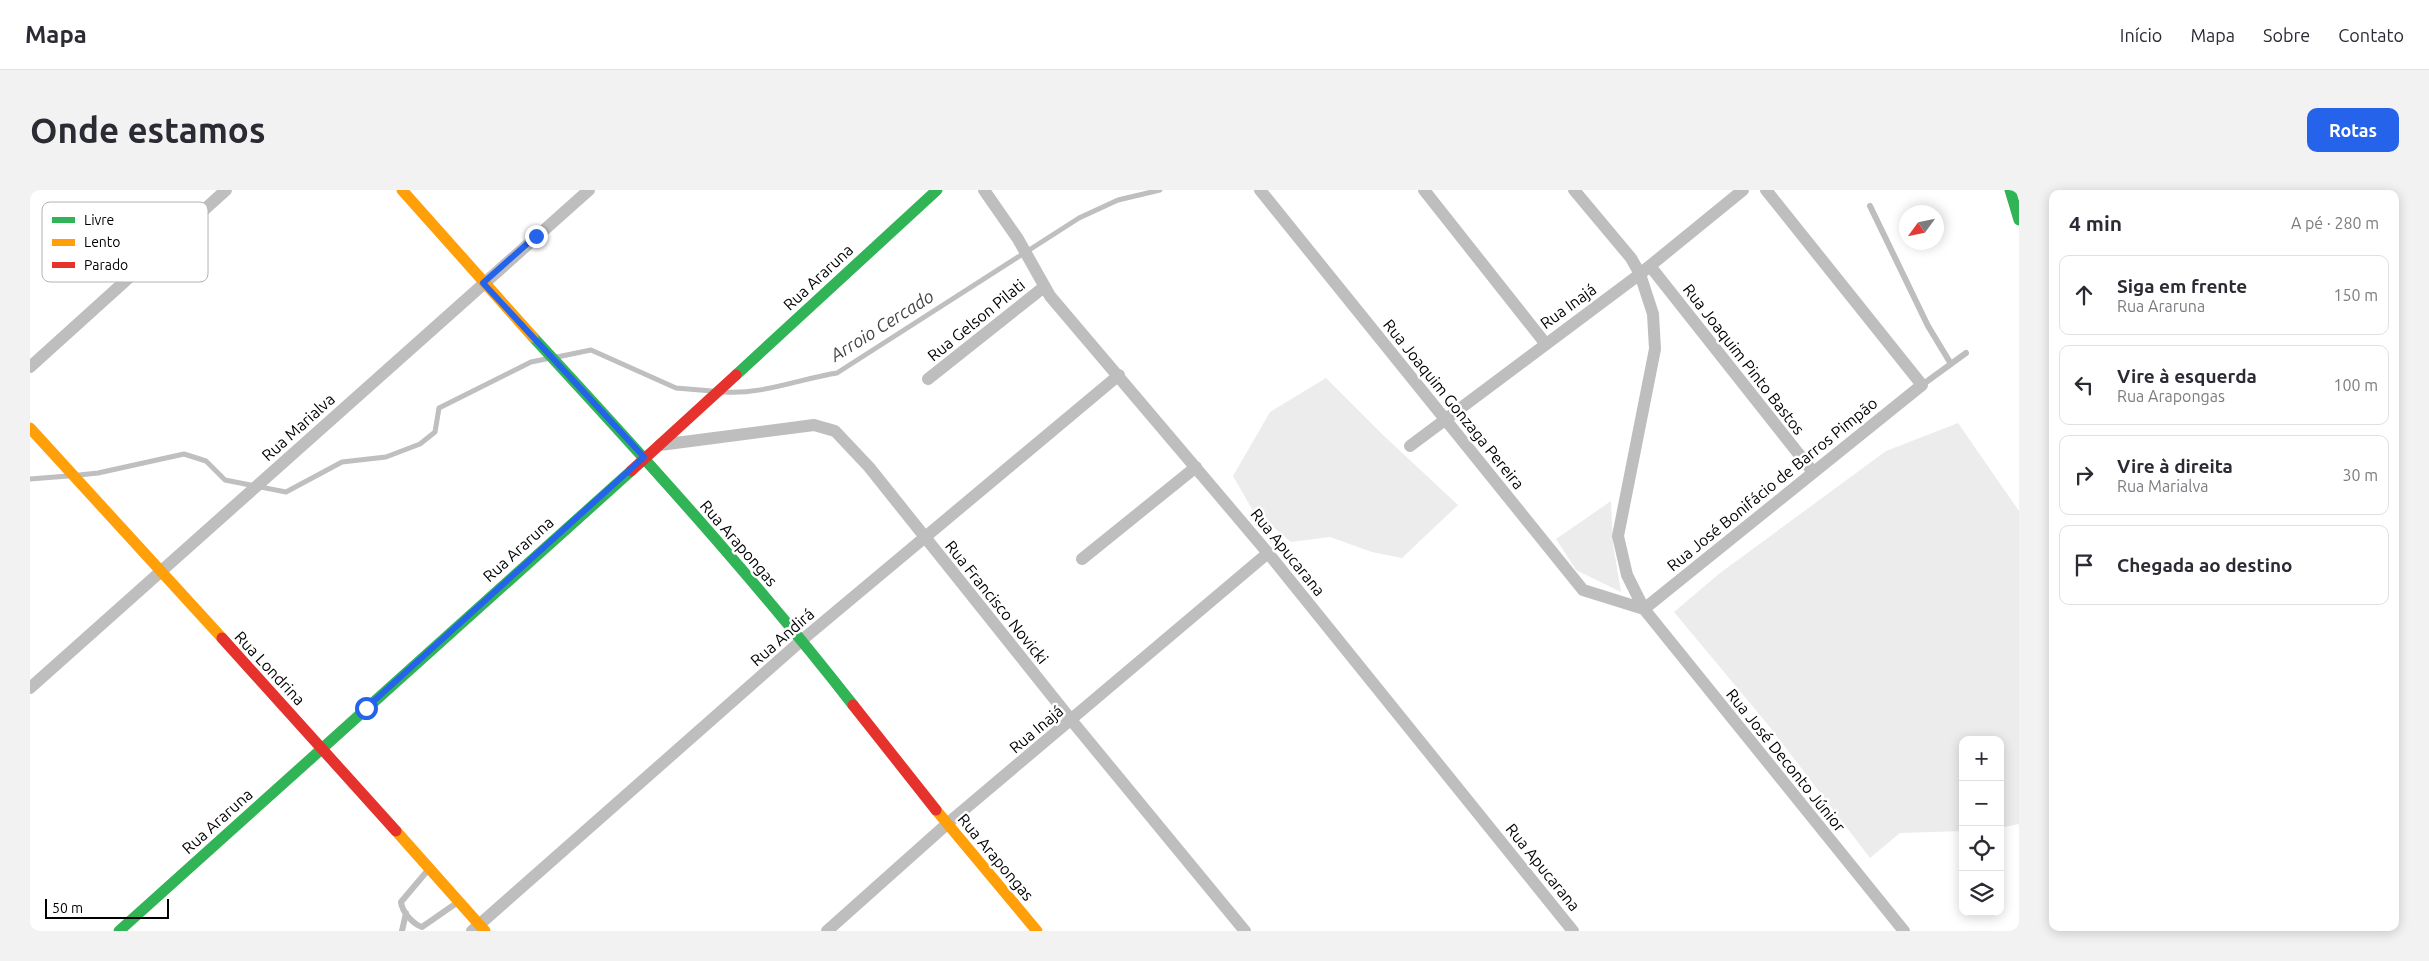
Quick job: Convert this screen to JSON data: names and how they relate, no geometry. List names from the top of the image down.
{
  "streets": {
    "main road": ["Rua Araruna", "Rua Arapongas", "Rua Londrina"],
    "street": [
      "Rua Inajá",
      "Rua Gelson Pilati",
      "Rua Joaquim Pinto Bastos",
      "Rua Joaquim Gonzaga Pereira",
      "Rua Marialva",
      "Rua José Bonifácio de Barros Pimpão",
      "Rua Apucarana",
      "Rua Francisco Novicki",
      "Rua Andirá",
      "Rua José Deconto Júnior"
    ]
  },
  "crossings": [
    ["Rua Araruna", "Rua Arapongas"],
    ["Rua Araruna", "Rua Francisco Novicki"],
    ["Rua Araruna", "Rua Londrina"],
    ["Rua Inajá", "Rua Joaquim Pinto Bastos"],
    ["Rua Inajá", "Rua Joaquim Gonzaga Pereira"],
    ["Rua Inajá", "Rua Arapongas"],
    ["Rua Inajá", "Rua Apucarana"],
    ["Rua Inajá", "Rua Francisco Novicki"],
    ["Rua Inajá", "Rua José Deconto Júnior"],
    ["Rua Gelson Pilati", "Rua Apucarana"],
    ["Rua Joaquim Pinto Bastos", "Rua José Bonifácio de Barros Pimpão"],
    ["Rua Joaquim Pinto Bastos", "Rua José Deconto Júnior"],
    ["Rua Joaquim Gonzaga Pereira", "Rua José Bonifácio de Barros Pimpão"],
    ["Rua Joaquim Gonzaga Pereira", "Rua José Deconto Júnior"],
    ["Rua Marialva", "Rua Arapongas"],
    ["Rua Marialva", "Rua Londrina"],
    ["Rua José Bonifácio de Barros Pimpão", "Rua José Deconto Júnior"],
    ["Rua Arapongas", "Rua Andirá"],
    ["Rua Apucarana", "Rua Andirá"],
    ["Rua Francisco Novicki", "Rua Andirá"],
    ["Rua Andirá", "Rua Londrina"]
  ],
  "water": ["Arroio Cercado"],
  "legend": ["Livre", "Lento", "Parado"],
  "scale_bar": "50 m",
  "north": "bottom left",
  "page": {
    "header": "Mapa",
    "nav": [
      "Início",
      "Mapa",
      "Sobre",
      "Contato"
    ],
    "buttons": "Rotas",
    "title": "Onde estamos",
    "heading": ["4 min", "A pé · 280 m"],
    "list": [
      ["Siga em frente", "Rua Araruna", "150 m"],
      ["Vire à esquerda", "Rua Arapongas", "100 m"],
      ["Vire à direita", "Rua Marialva", "30 m"],
      "Chegada ao destino"
    ],
    "map_buttons": ["+", "−"],
    "scale": "50 m"
  }
}
